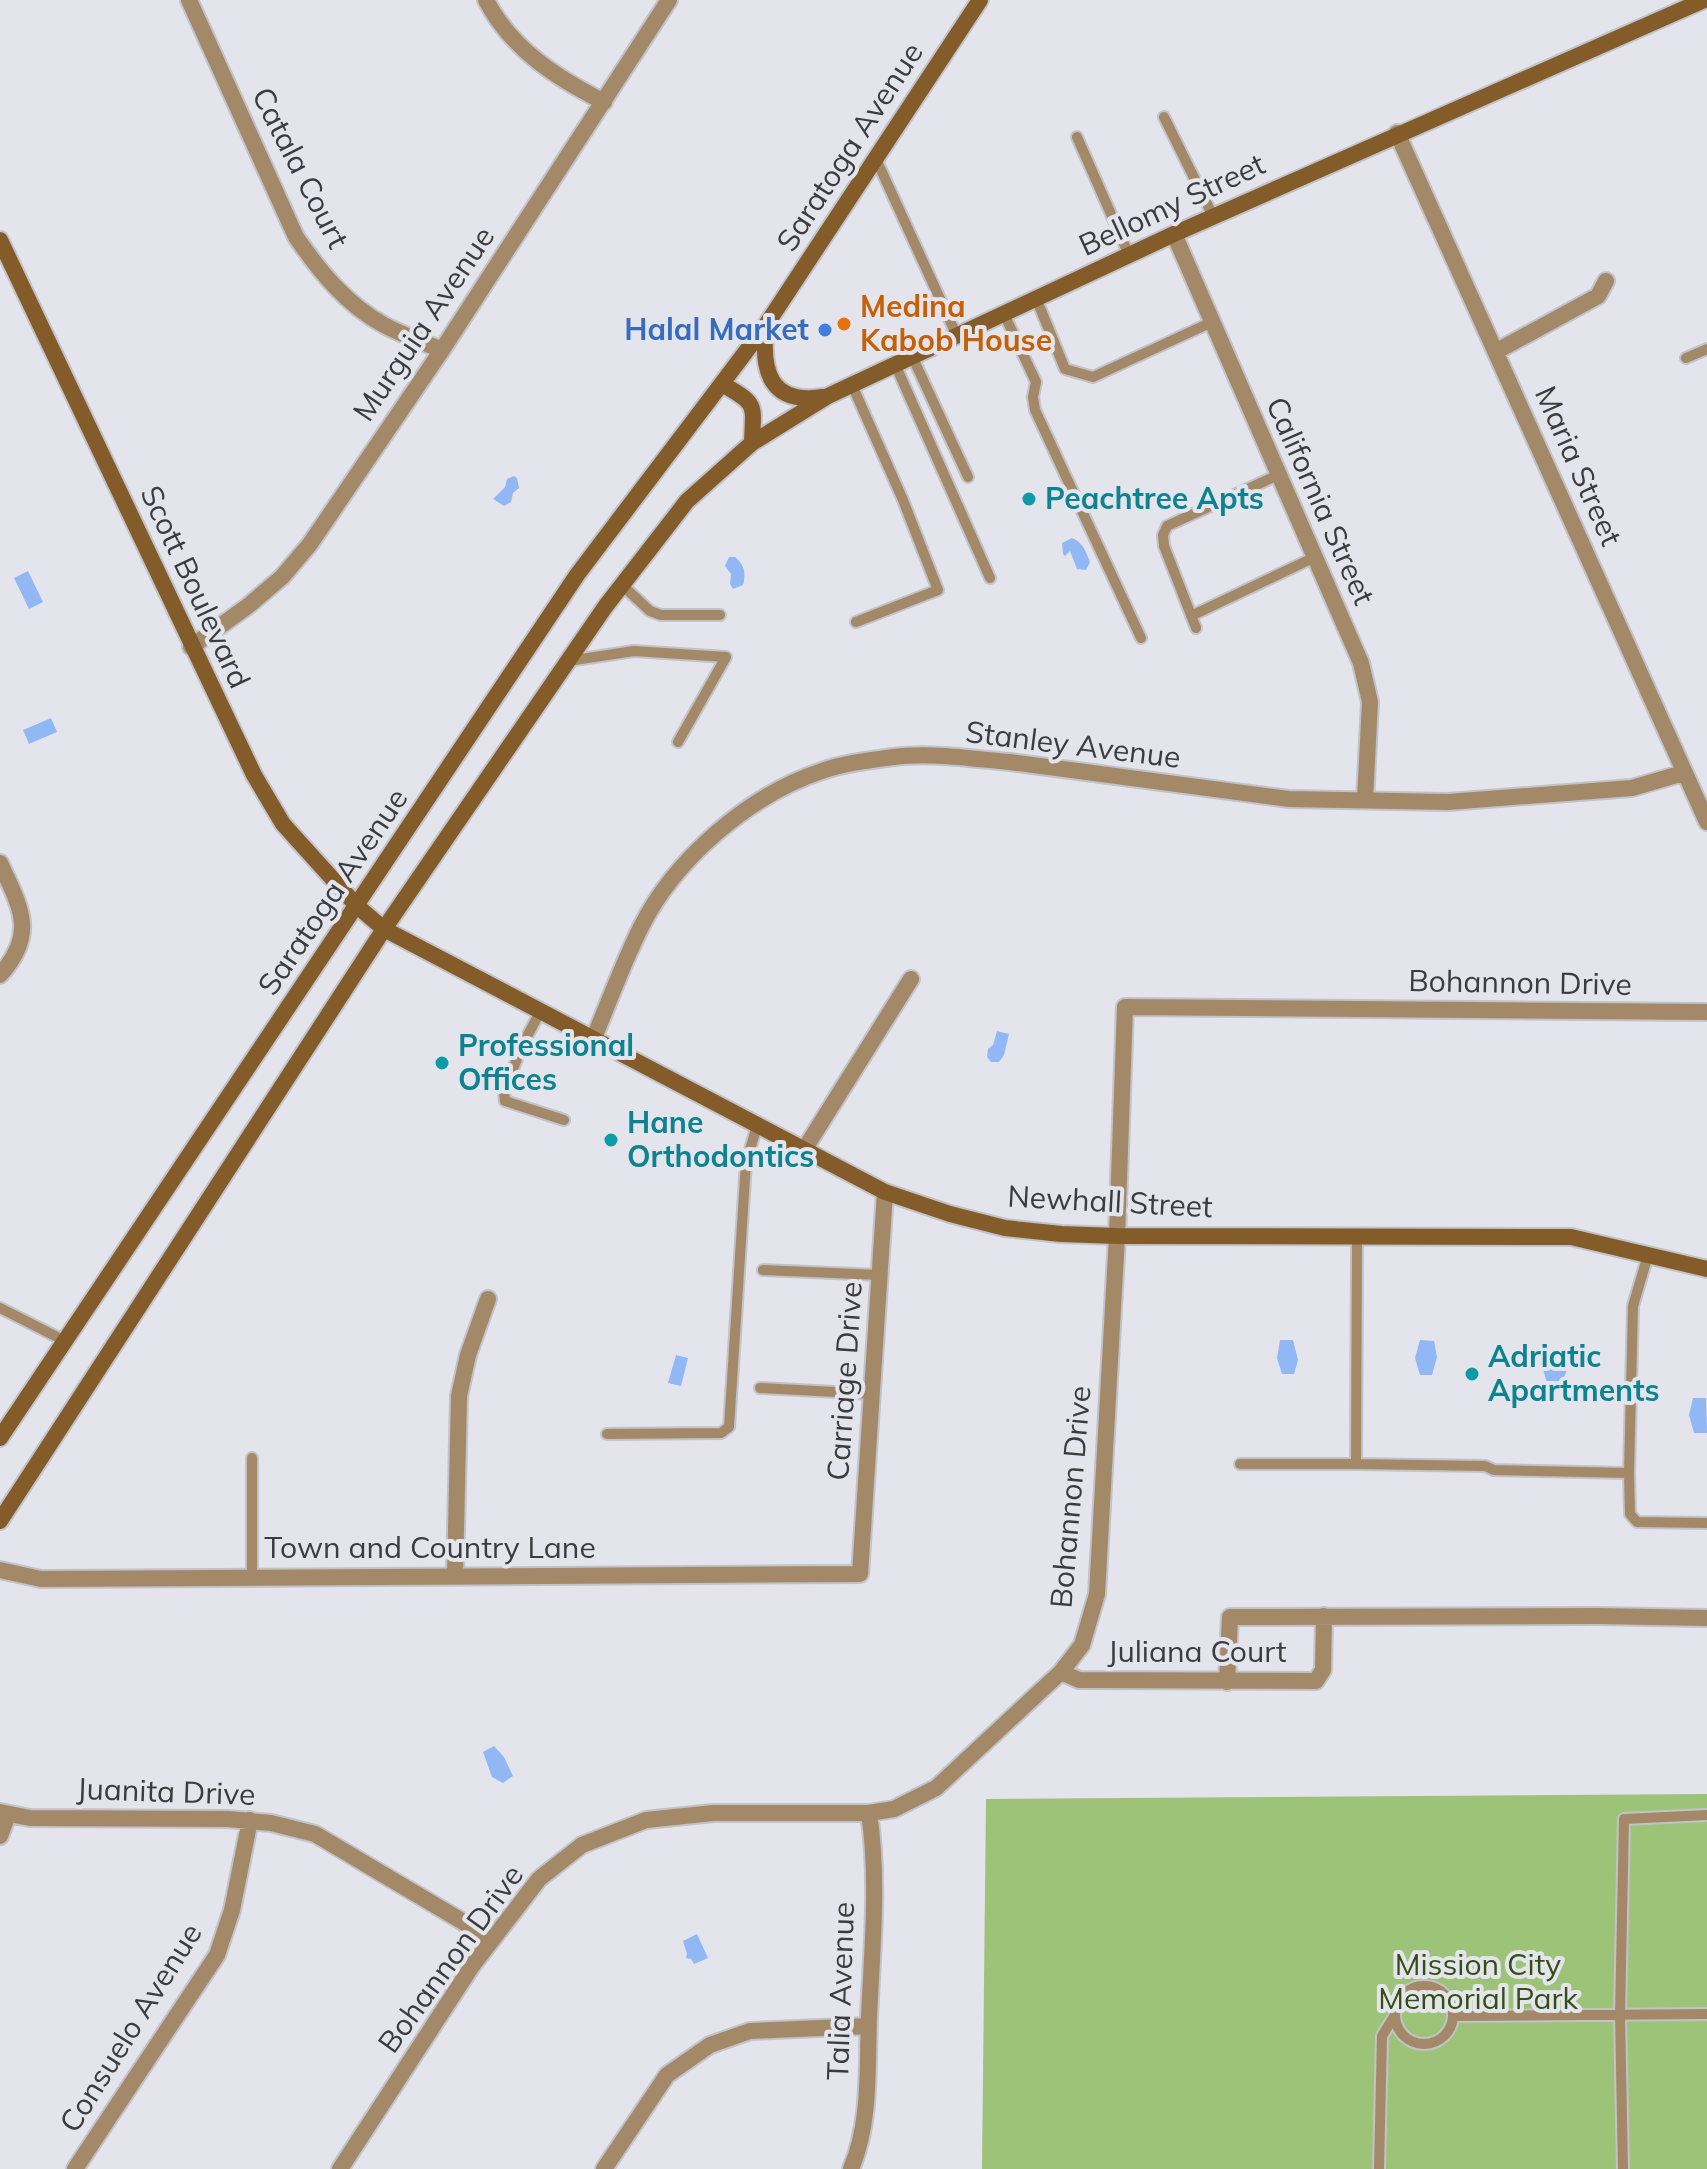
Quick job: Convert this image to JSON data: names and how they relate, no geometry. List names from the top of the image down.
{
  "streets": {
    "main road": [
      "Saratoga Avenue",
      "Bellomy Street",
      "Scott Boulevard",
      "Newhall Street"
    ],
    "street": [
      "Catala Court",
      "Murguia Avenue",
      "Maria Street",
      "California Street",
      "Stanley Avenue",
      "Bohannon Drive",
      "Carriage Drive",
      "Town and Country Lane",
      "Juliana Court",
      "Juanita Drive",
      "Talia Avenue",
      "Consuelo Avenue"
    ]
  },
  "crossings": [
    ["Saratoga Avenue", "Bellomy Street"],
    ["Saratoga Avenue", "Scott Boulevard"],
    ["Saratoga Avenue", "Newhall Street"],
    ["Catala Court", "Murguia Avenue"],
    ["Bellomy Street", "Maria Street"],
    ["Bellomy Street", "California Street"],
    ["Murguia Avenue", "Scott Boulevard"],
    ["Maria Street", "Stanley Avenue"],
    ["California Street", "Stanley Avenue"],
    ["Scott Boulevard", "Newhall Street"],
    ["Stanley Avenue", "Newhall Street"],
    ["Bohannon Drive", "Newhall Street"],
    ["Bohannon Drive", "Juliana Court"],
    ["Bohannon Drive", "Juanita Drive"],
    ["Bohannon Drive", "Talia Avenue"],
    ["Newhall Street", "Carriage Drive"],
    ["Carriage Drive", "Town and Country Lane"],
    ["Juanita Drive", "Consuelo Avenue"]
  ],
  "parks": ["Mission City Memorial Park"],
  "places": [
    "Medina Kabob House",
    "Halal Market",
    "Peachtree Apts",
    "Professional Offices",
    "Hane Orthodontics",
    "Adriatic Apartments"
  ]
}
